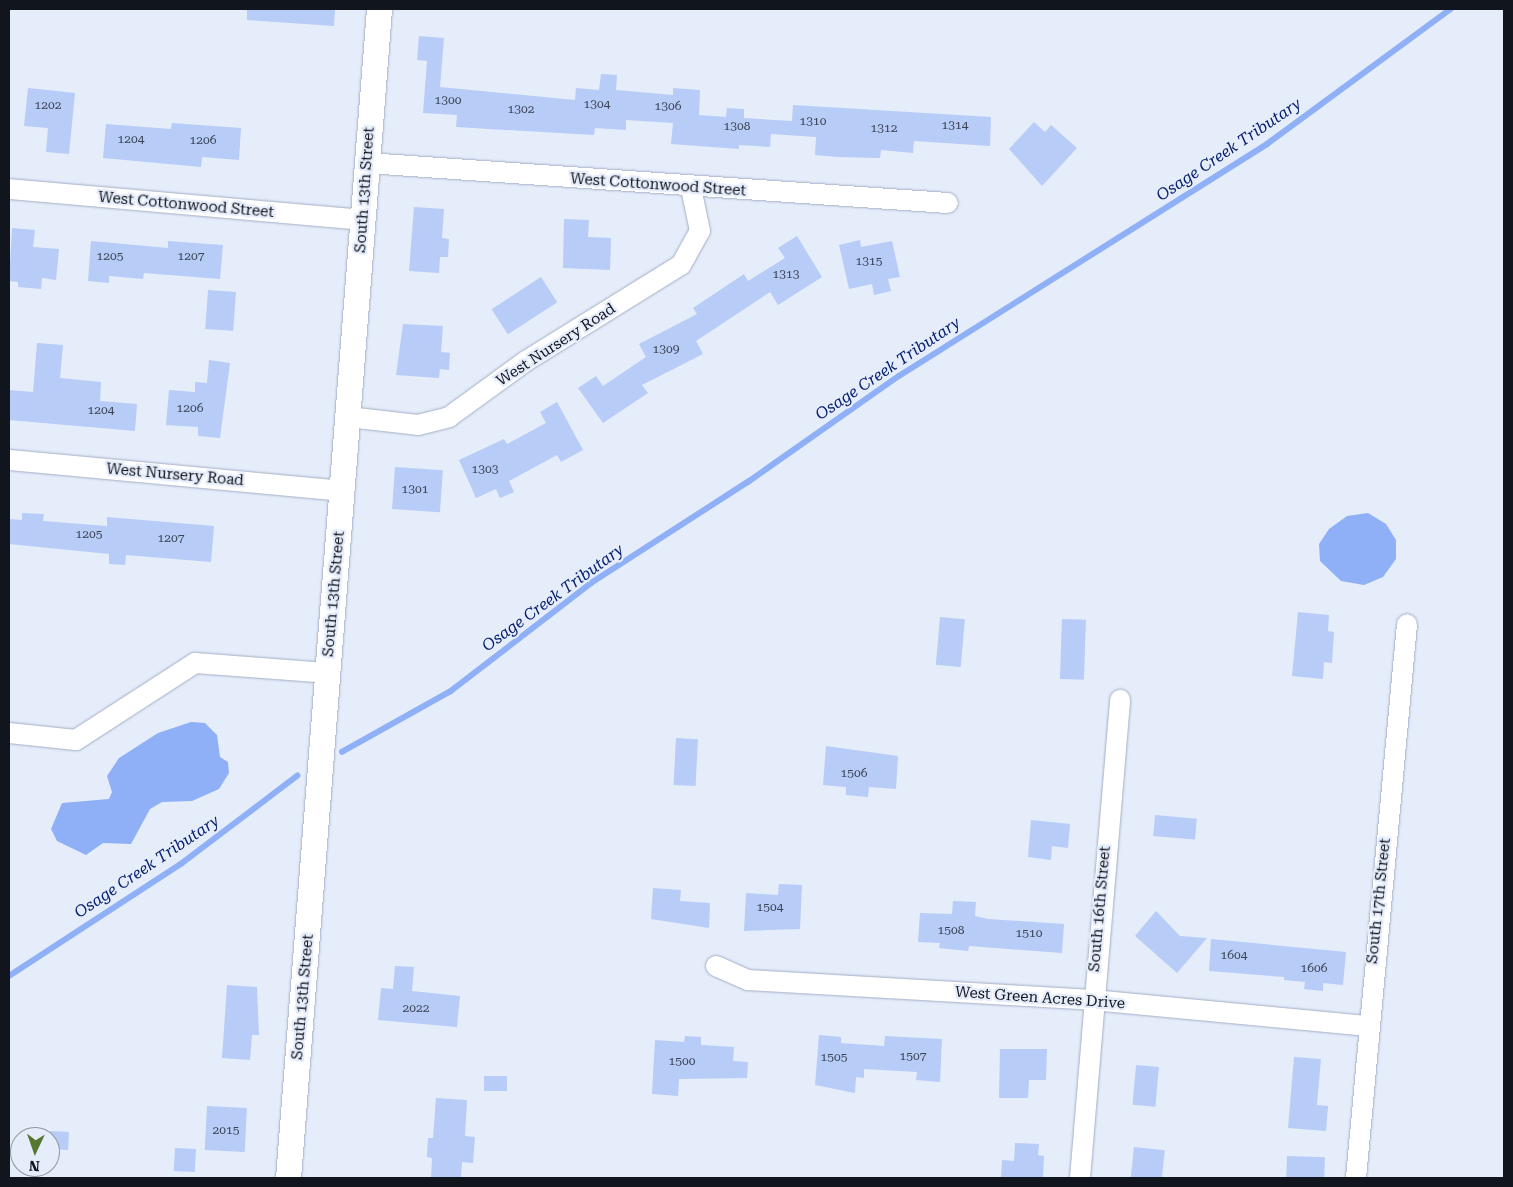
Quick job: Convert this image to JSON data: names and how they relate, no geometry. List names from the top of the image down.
{
  "streets": {
    "street": [
      "West Cottonwood Street",
      "South 13th Street",
      "West Nursery Road",
      "South 17th Street",
      "South 16th Street",
      "West Green Acres Drive"
    ]
  },
  "crossings": [
    ["West Cottonwood Street", "South 13th Street"],
    ["West Cottonwood Street", "West Nursery Road"],
    ["South 13th Street", "West Nursery Road"],
    ["South 17th Street", "West Green Acres Drive"],
    ["South 16th Street", "West Green Acres Drive"]
  ],
  "water": ["Osage Creek Tributary"],
  "house_numbers": [
    "1300",
    "1304",
    "1202",
    "1306",
    "1302",
    "1310",
    "1314",
    "1308",
    "1312",
    "1204",
    "1206",
    "1205",
    "1207",
    "1315",
    "1313",
    "1309",
    "1206",
    "1204",
    "1303",
    "1301",
    "1205",
    "1207",
    "1506",
    "1504",
    "1508",
    "1510",
    "1604",
    "1606",
    "2022",
    "1507",
    "1505",
    "1500",
    "2015"
  ],
  "north": "bottom"
}
